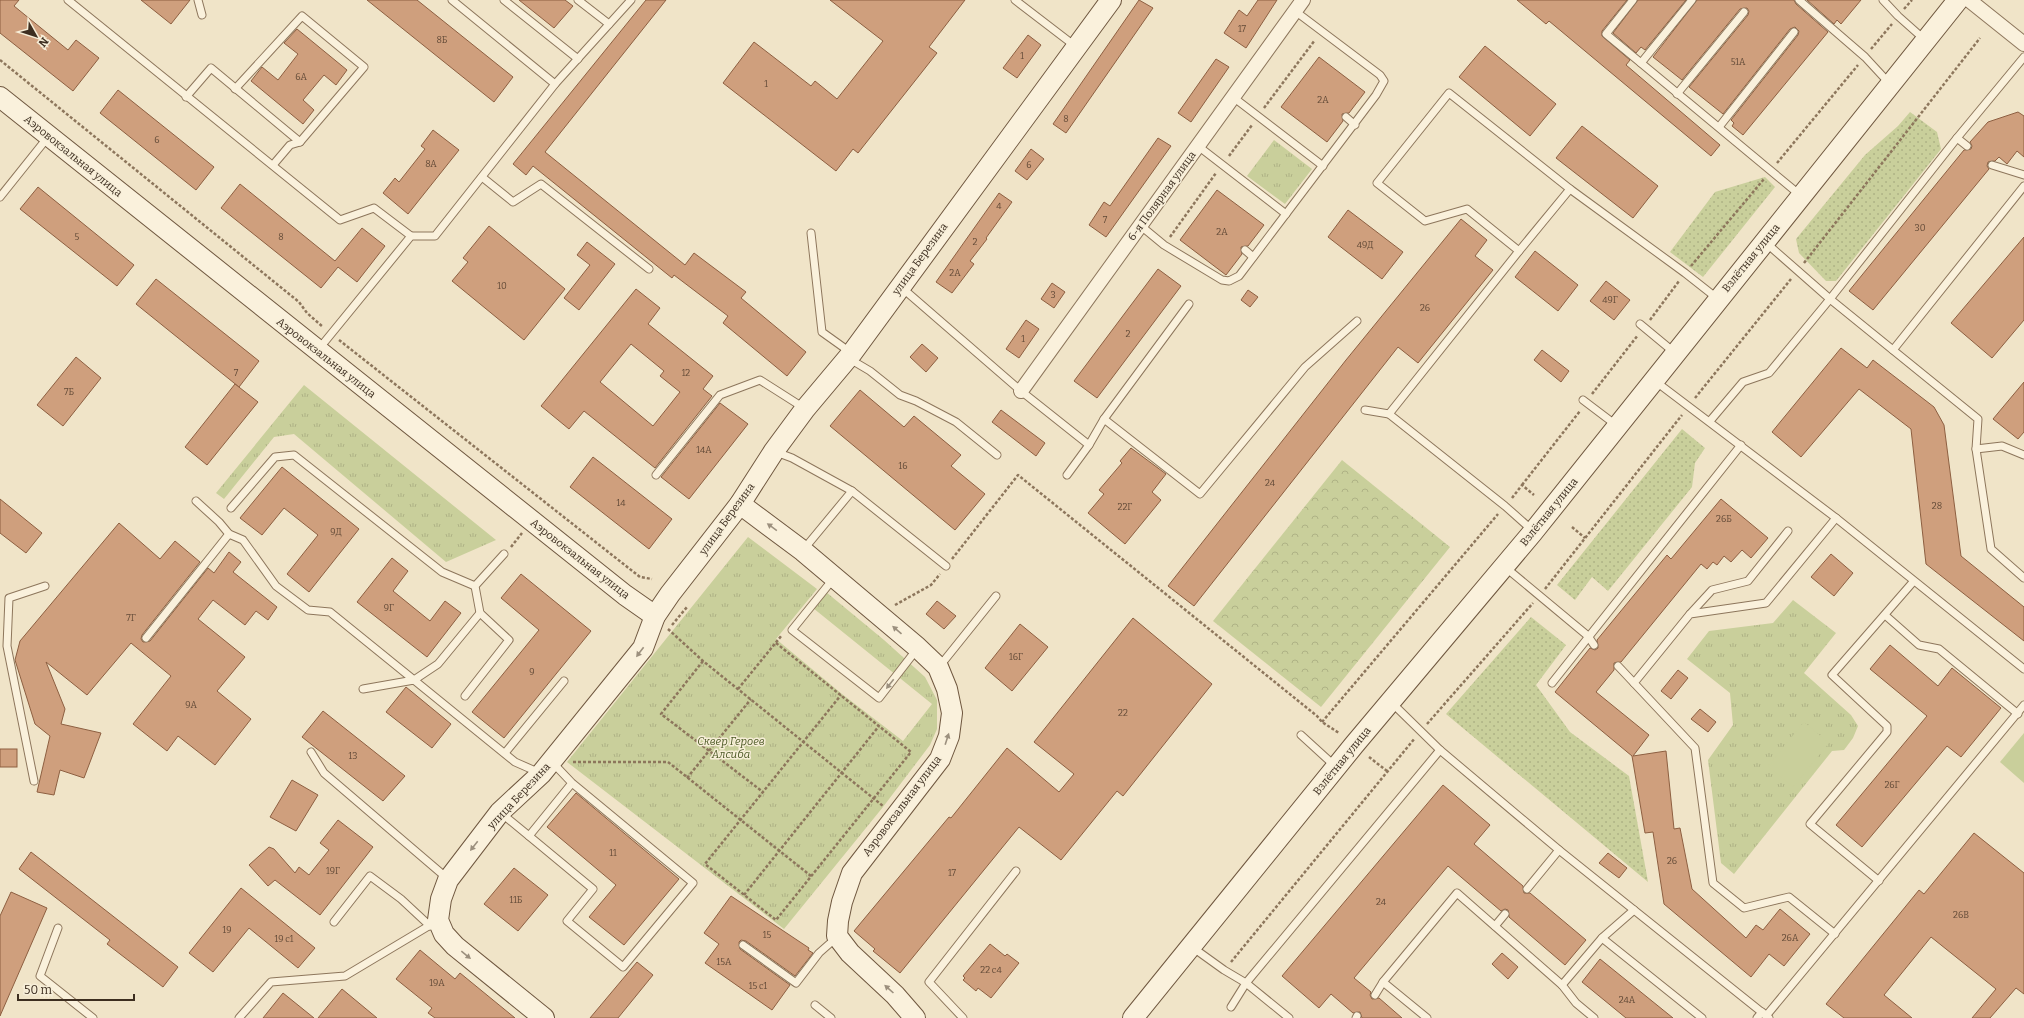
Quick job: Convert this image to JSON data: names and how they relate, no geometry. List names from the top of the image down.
{
  "streets": {
    "street": [
      "Аэровокзальная улица",
      "6-я Полярная улица",
      "Взлётная улица",
      "улица Березина"
    ]
  },
  "crossings": [
    ["Аэровокзальная улица", "улица Березина"]
  ],
  "parks": ["Сквер Героев Алсиба"],
  "house_numbers": [
    "17",
    "8Б",
    "1",
    "51А",
    "6А",
    "1",
    "2А",
    "8",
    "6",
    "8А",
    "6",
    "4",
    "7",
    "30",
    "2А",
    "5",
    "8",
    "2",
    "49Д",
    "2А",
    "10",
    "3",
    "49Г",
    "26",
    "2",
    "1",
    "7",
    "12",
    "7Б",
    "14А",
    "16",
    "24",
    "14",
    "28",
    "22Г",
    "26Б",
    "9Д",
    "9Г",
    "7Г",
    "16Г",
    "9",
    "9А",
    "22",
    "13",
    "26Г",
    "11",
    "26",
    "19Г",
    "17",
    "11Б",
    "24",
    "26В",
    "19",
    "15",
    "26А",
    "19 с1",
    "15А",
    "22 с4",
    "19А",
    "15 с1",
    "24А"
  ],
  "scale_bar": "50 m",
  "north": "bottom right"
}
